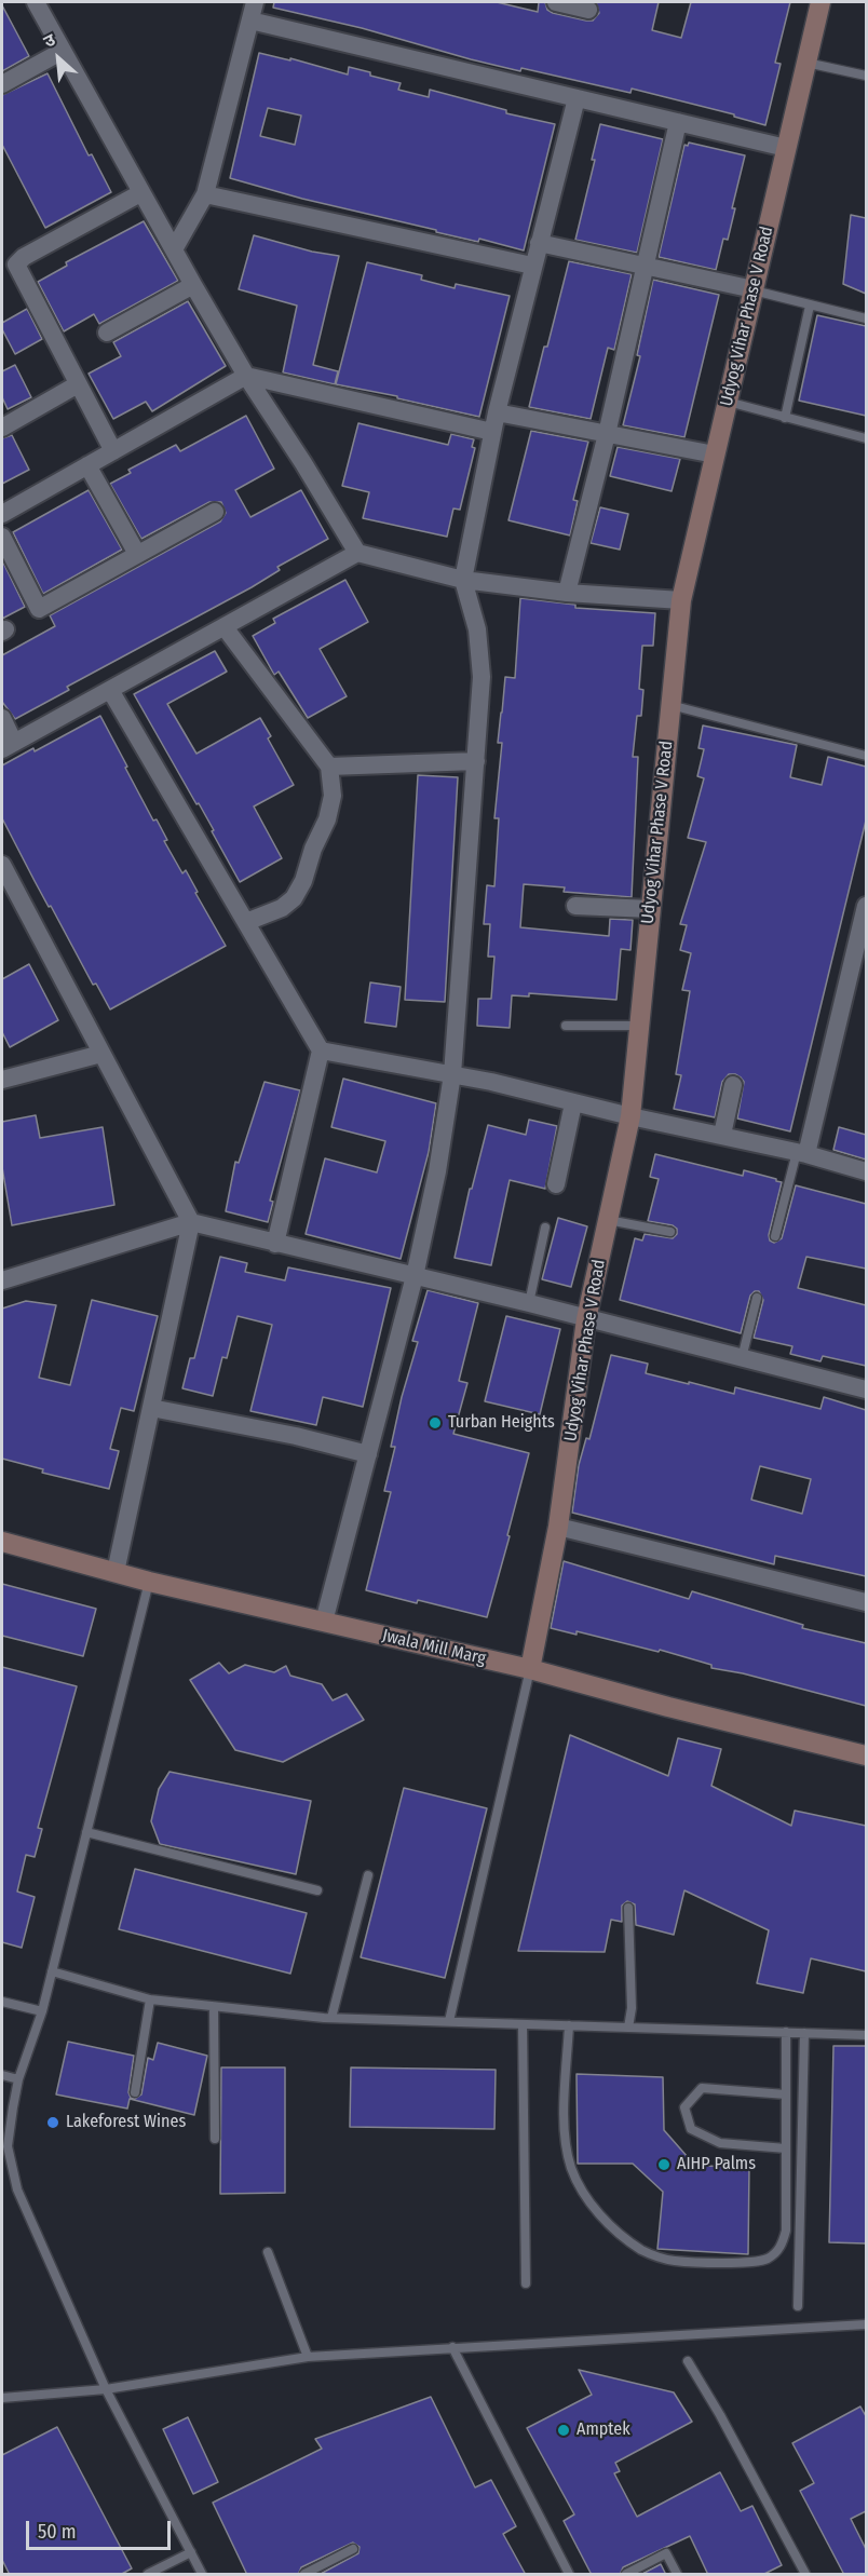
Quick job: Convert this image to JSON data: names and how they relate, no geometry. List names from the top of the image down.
{
  "streets": {
    "street": ["Udyog Vihar Phase V Road", "Jwala Mill Marg"]
  },
  "crossings": [
    ["Udyog Vihar Phase V Road", "Jwala Mill Marg"]
  ],
  "places": [
    "Turban Heights",
    "Lakeforest Wines",
    "AIHP Palms",
    "Amptek"
  ],
  "scale_bar": "50 m",
  "north": "top left"
}
